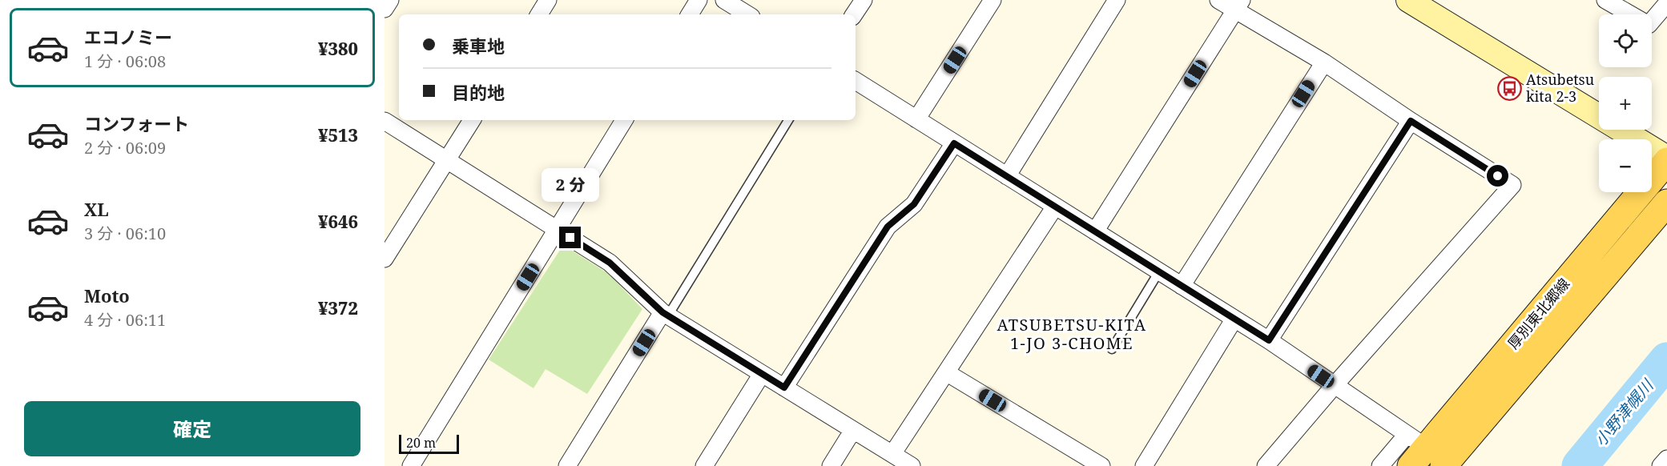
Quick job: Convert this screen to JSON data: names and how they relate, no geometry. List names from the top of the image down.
{
  "streets": {
    "main road": ["厚別東北郷線"]
  },
  "districts": ["ATSUBETSU-KITA 1-JO 3-CHOME"],
  "water": ["小野津幌川"],
  "places": {
    "bus stop": ["Atsubetsu kita 2-3"]
  },
  "scale_bar": "20 m",
  "page": {
    "list": [
      {
        "name": "エコノミー",
        "note": "1 分 · 06:08",
        "value": "¥380"
      },
      {
        "name": "コンフォート",
        "note": "2 分 · 06:09",
        "value": "¥513"
      },
      {
        "name": "XL",
        "note": "3 分 · 06:10",
        "value": "¥646"
      },
      {
        "name": "Moto",
        "note": "4 分 · 06:11",
        "value": "¥372"
      }
    ],
    "map_buttons": ["+", "−"],
    "banner": ["乗車地", "目的地"],
    "bubble": "2 分",
    "buttons": "確定",
    "scale": "20 m"
  }
}
